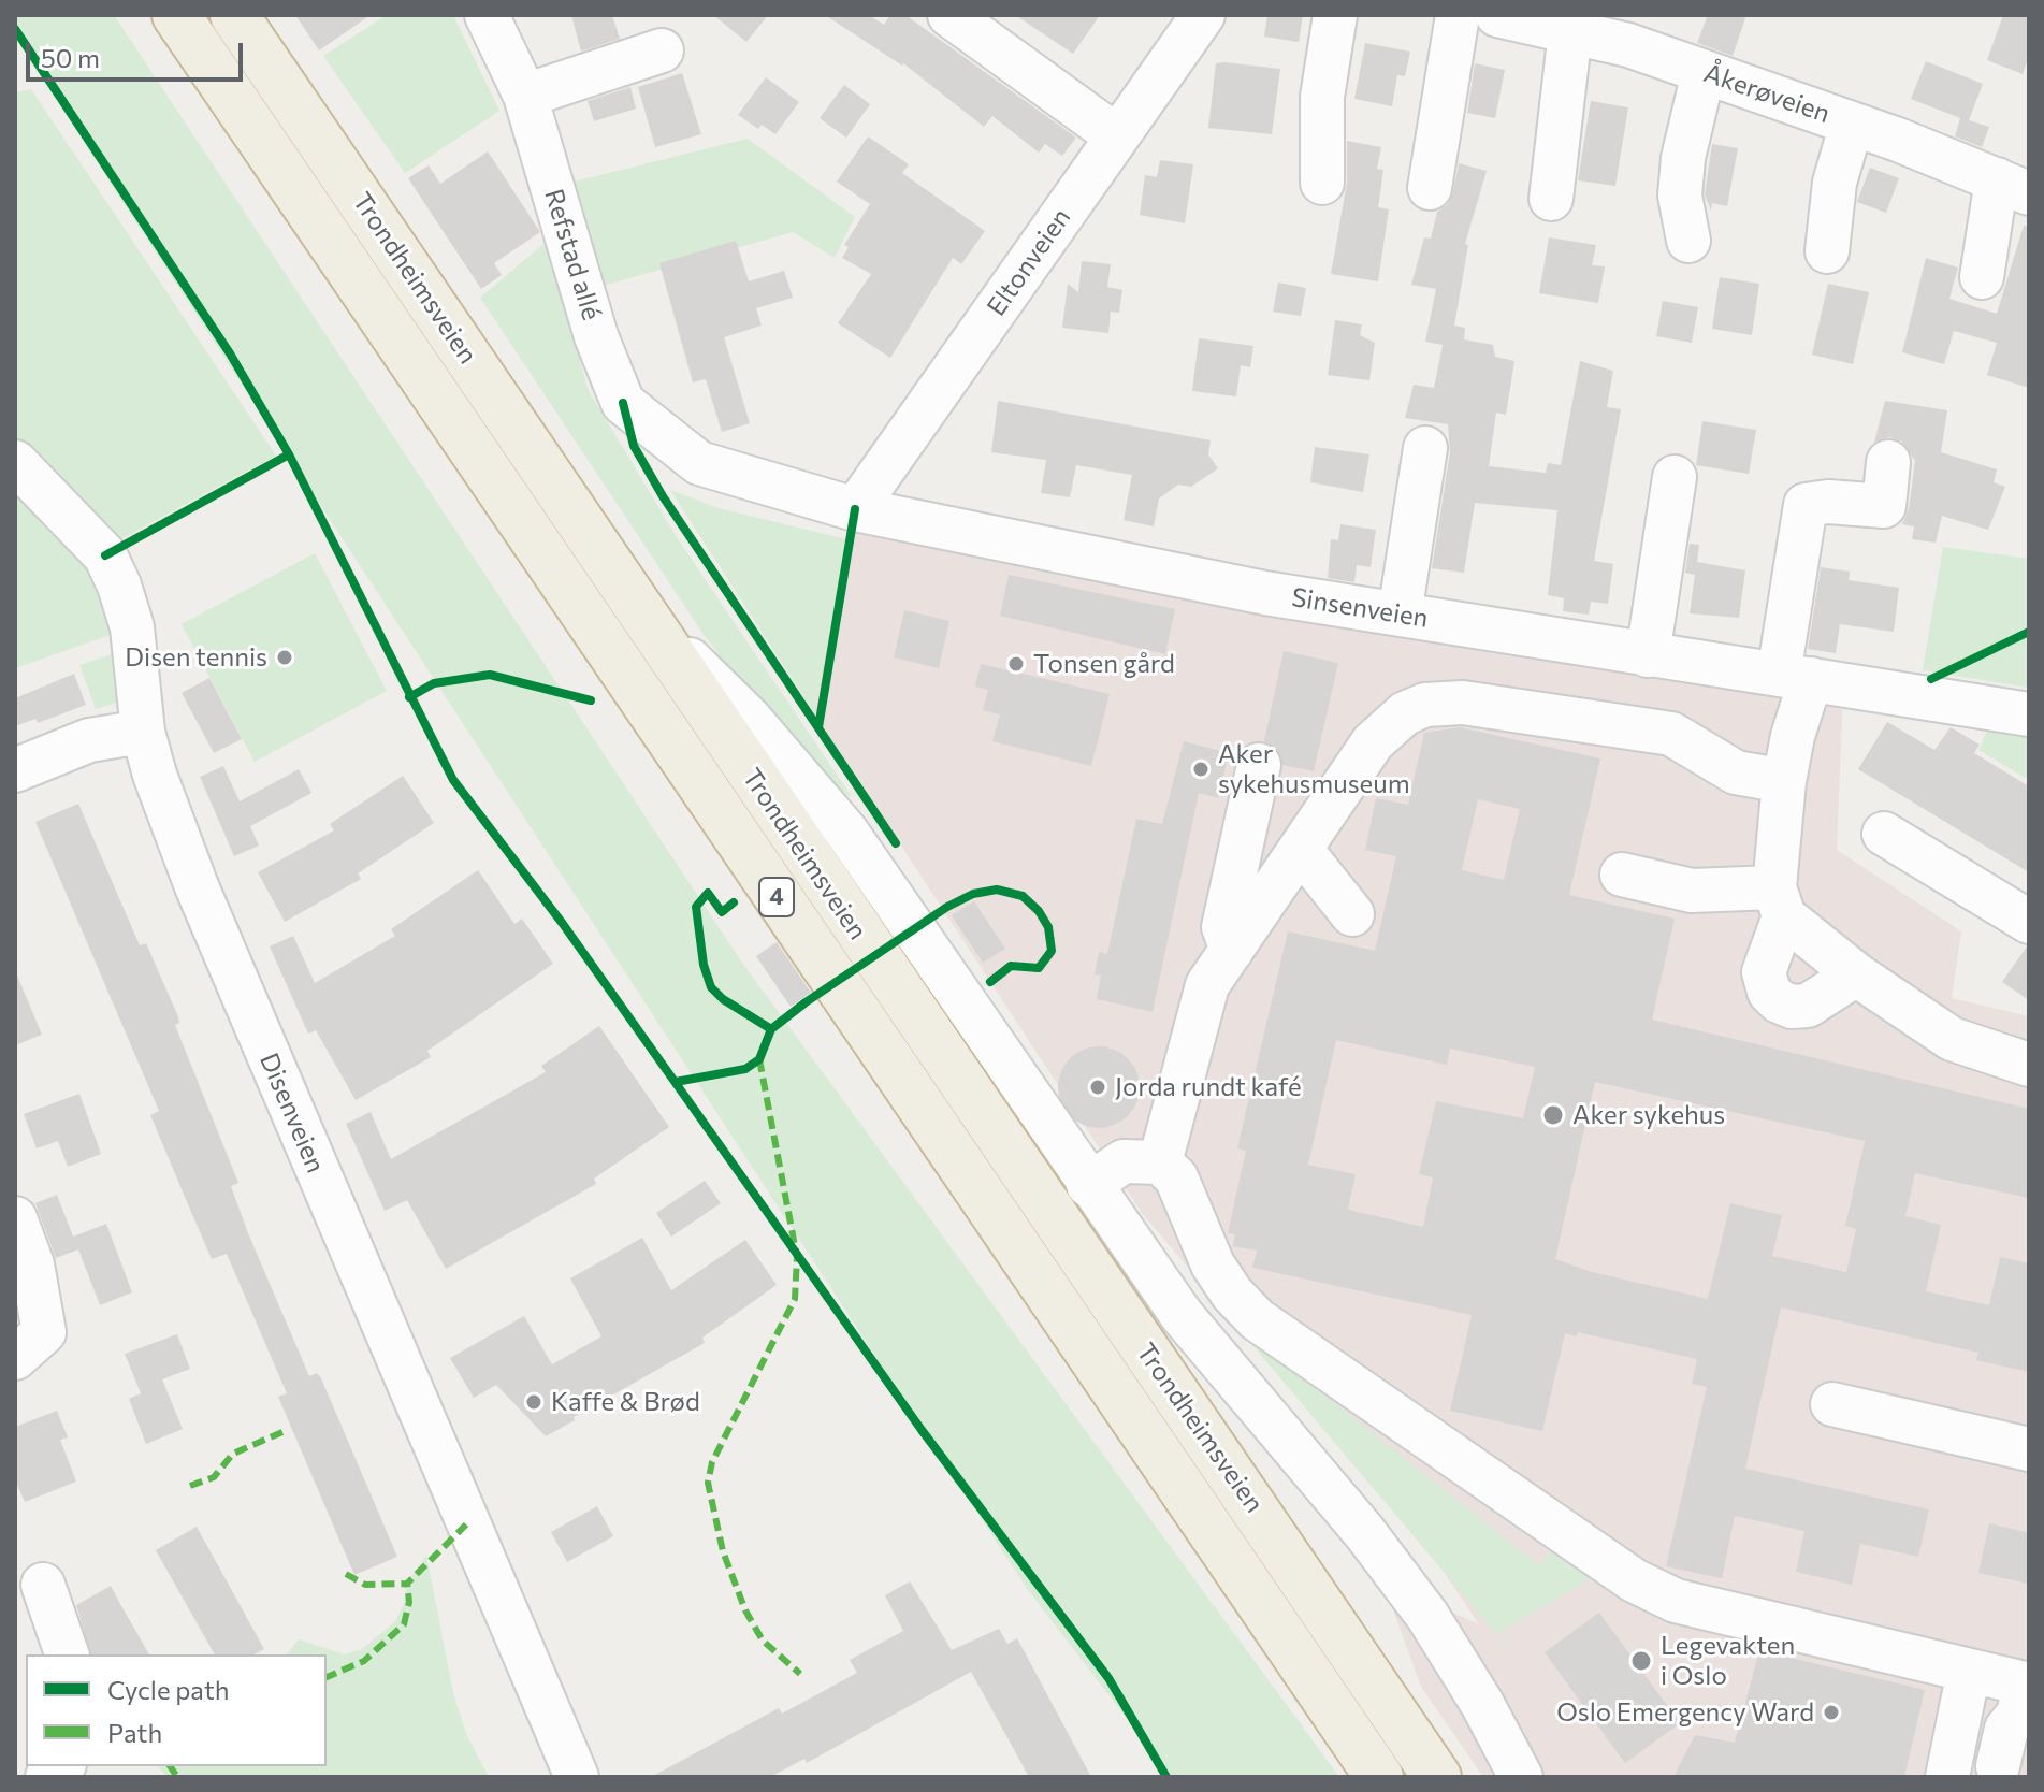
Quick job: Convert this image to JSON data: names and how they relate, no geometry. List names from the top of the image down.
{
  "streets": {
    "highway": ["Trondheimsveien", "4"],
    "street": [
      "Åkerøveien",
      "Refstad allé",
      "Eltonveien",
      "Sinsenveien",
      "Disenveien"
    ]
  },
  "crossings": [
    ["Refstad allé", "Sinsenveien"],
    ["Eltonveien", "Sinsenveien"]
  ],
  "places": [
    "Disen tennis",
    "Tonsen gård",
    "Aker sykehusmuseum",
    "Jorda rundt kafé",
    "Aker sykehus",
    "Kaffe & Brød",
    "Legevakten i Oslo",
    "Oslo Emergency Ward"
  ],
  "legend": ["Cycle path", "Path"],
  "scale_bar": "50 m"
}
